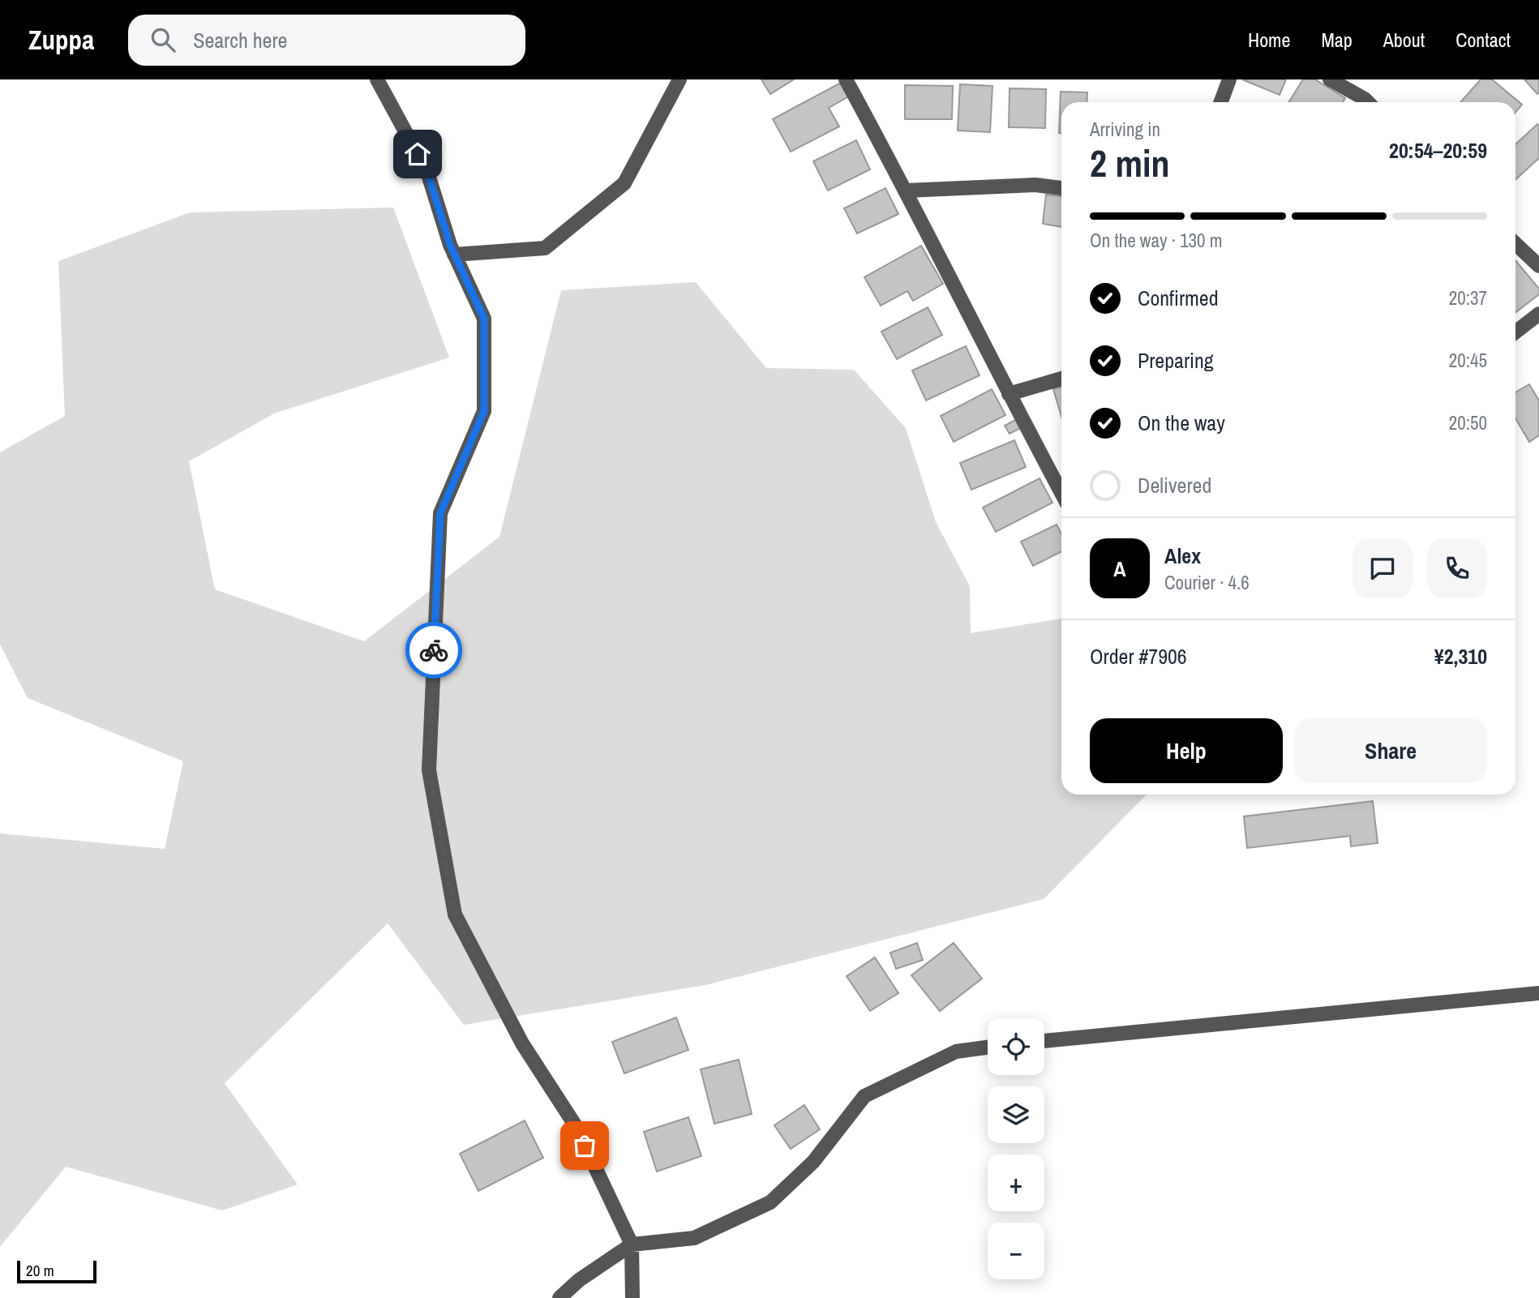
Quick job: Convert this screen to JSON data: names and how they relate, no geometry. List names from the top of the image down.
{
  "scale_bar": "20 m",
  "page": {
    "header": "Zuppa",
    "search": "Search here",
    "nav": [
      "Home",
      "Map",
      "About",
      "Contact"
    ],
    "heading": ["2 min", "Arriving in", "20:54–20:59"],
    "panel": [
      "Alex",
      "Courier · 4.6",
      "Order #7906",
      "¥2,310"
    ],
    "bar": "On the way · 130 m",
    "list": [
      ["Confirmed", "20:37"],
      ["Preparing", "20:45"],
      ["On the way", "20:50"],
      "Delivered"
    ],
    "round": "A",
    "buttons": ["Help", "Share"],
    "map_buttons": ["+", "−"],
    "scale": "20 m"
  }
}
